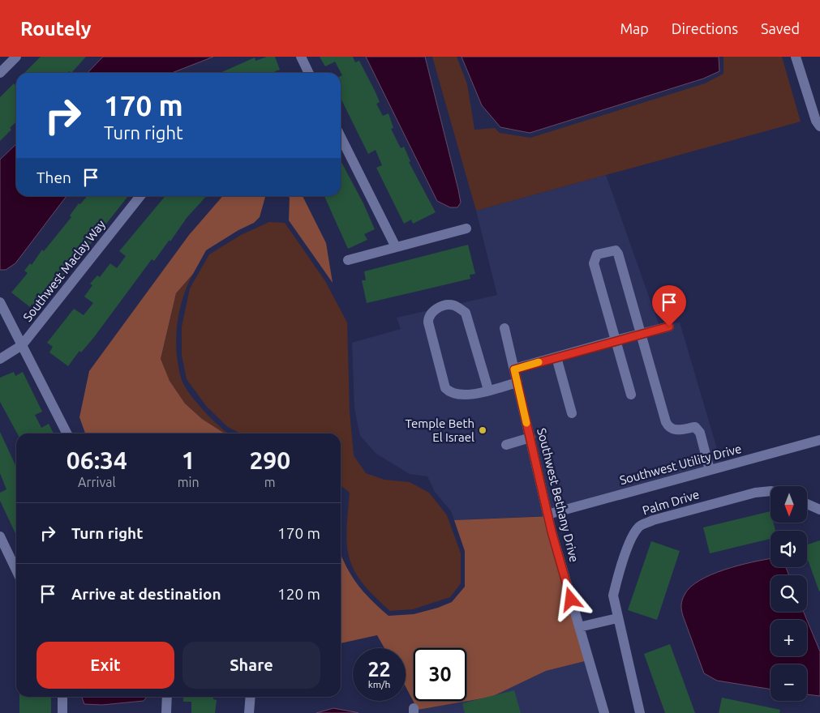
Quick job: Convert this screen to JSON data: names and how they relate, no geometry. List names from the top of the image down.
{
  "streets": {
    "street": [
      "Southwest Maclay Way",
      "Southwest Utility Drive",
      "Southwest Bethany Drive",
      "Palm Drive"
    ]
  },
  "crossings": [
    ["Southwest Utility Drive", "Southwest Bethany Drive"]
  ],
  "places": ["Temple Beth El Israel"],
  "north": "bottom",
  "page": {
    "header": "Routely",
    "nav": ["Map", "Directions", "Saved"],
    "turn": ["170 m", "Turn right"],
    "then": "Then",
    "eta": [
      "06:34",
      "Arrival",
      "1",
      "min",
      "290",
      "m"
    ],
    "map_buttons": ["+", "−"],
    "list": [
      {
        "name": "Turn right",
        "value": "170 m"
      },
      {
        "name": "Arrive at destination",
        "value": "120 m"
      }
    ],
    "buttons": ["Exit", "Share"],
    "speed": "22 km/h",
    "limit": "30"
  }
}
